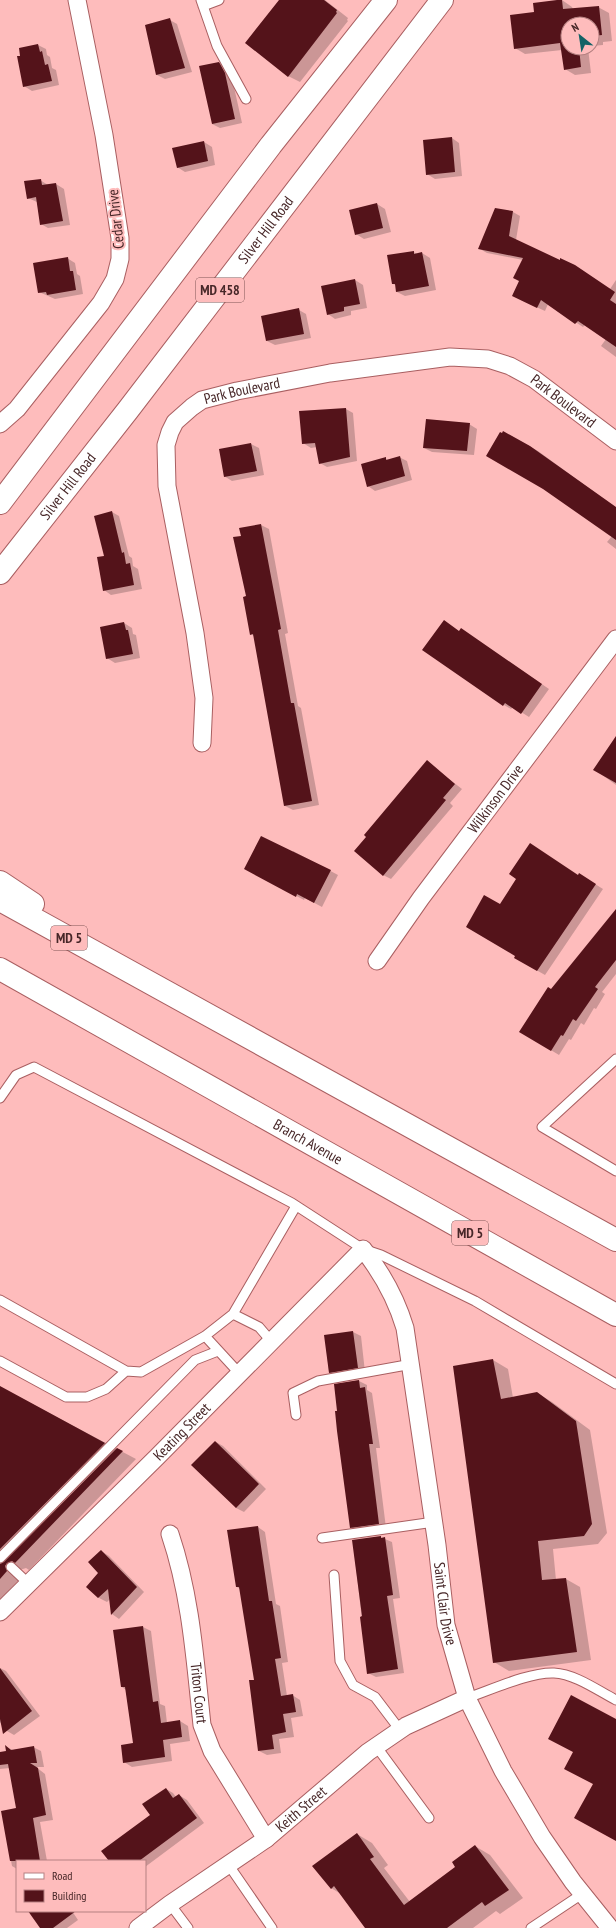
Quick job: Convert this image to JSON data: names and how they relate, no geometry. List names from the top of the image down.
{
  "streets": {
    "main road": [
      "Silver Hill Road",
      "MD 458",
      "MD 5",
      "Branch Avenue"
    ],
    "street": [
      "Cedar Drive",
      "Park Boulevard",
      "Wilkinson Drive",
      "Keating Street",
      "Saint Clair Drive",
      "Triton Court",
      "Keith Street"
    ]
  },
  "crossings": [
    ["Keating Street", "Saint Clair Drive"],
    ["Saint Clair Drive", "Keith Street"],
    ["Triton Court", "Keith Street"]
  ],
  "legend": ["Road", "Building"],
  "north": "top left"
}
